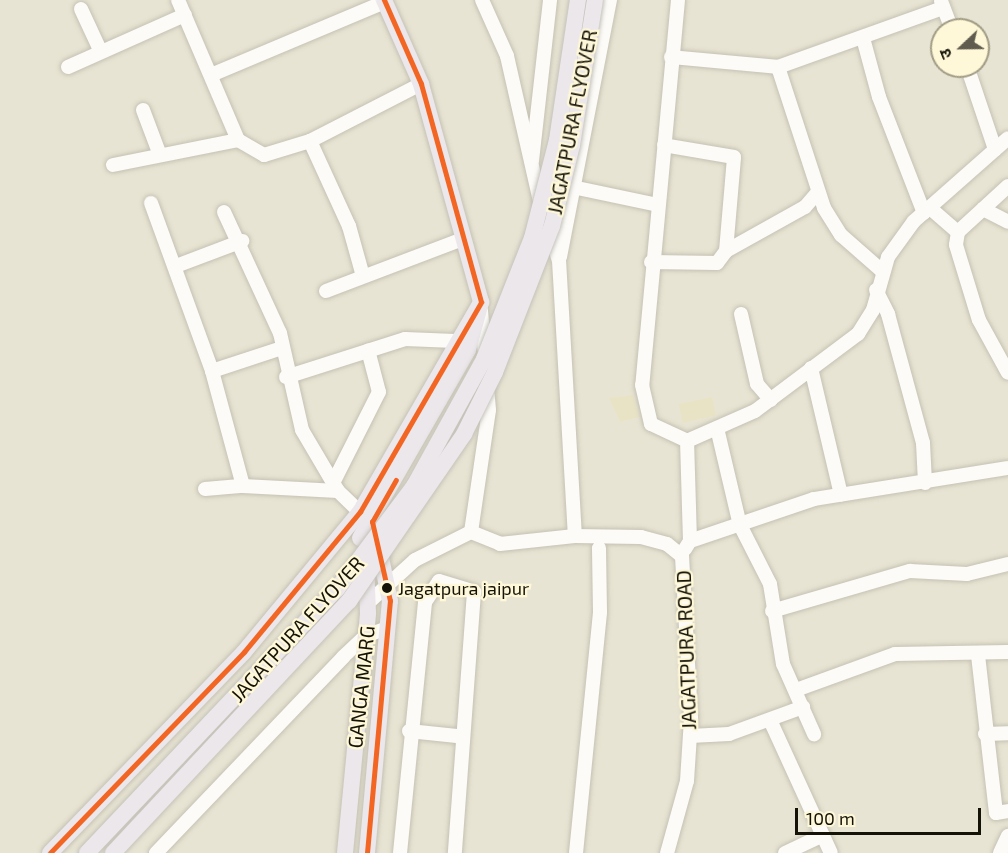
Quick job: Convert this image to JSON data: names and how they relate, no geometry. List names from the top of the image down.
{
  "streets": {
    "main road": ["JAGATPURA FLYOVER", "GANGA MARG"],
    "street": ["JAGATPURA ROAD"]
  },
  "places": ["Jagatpura jaipur"],
  "scale_bar": "100 m",
  "north": "left"
}
